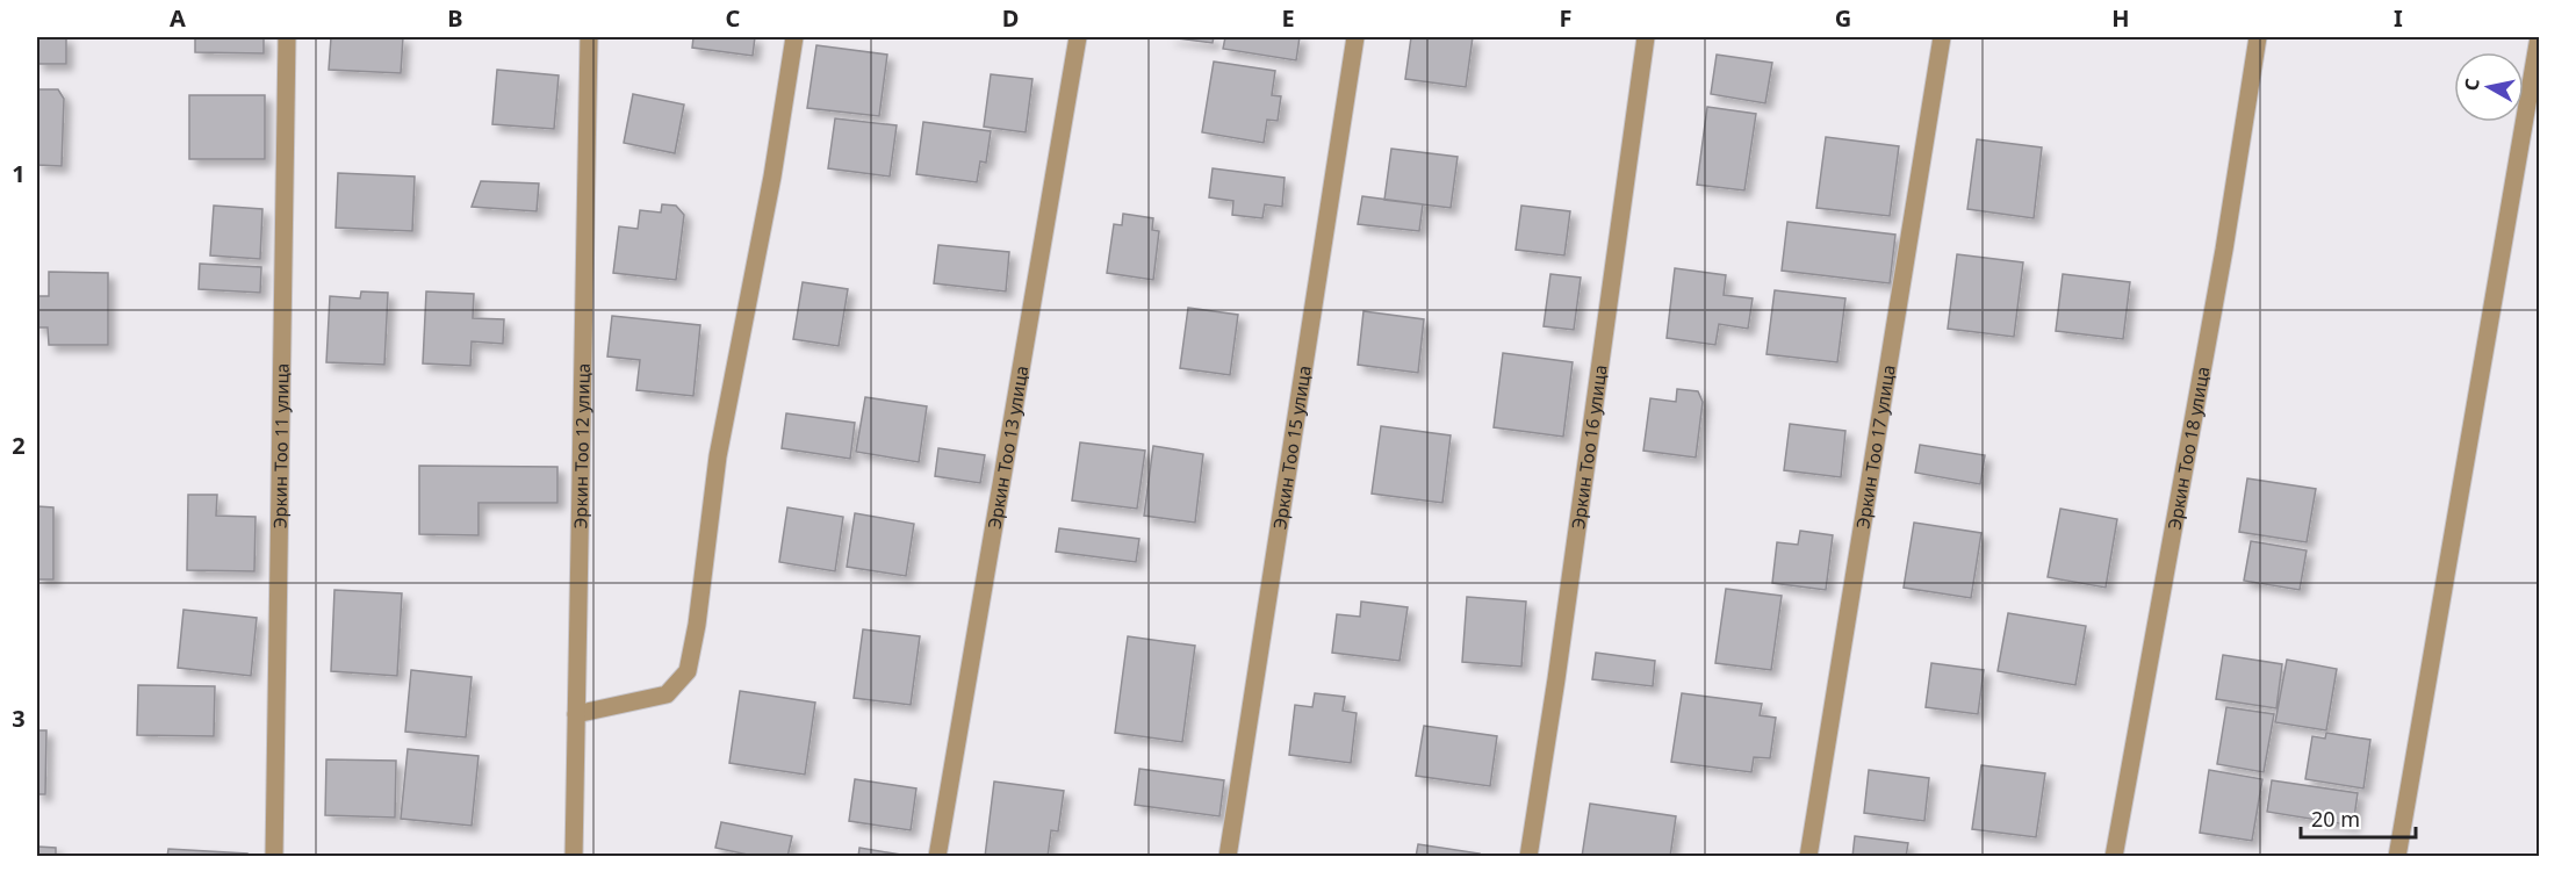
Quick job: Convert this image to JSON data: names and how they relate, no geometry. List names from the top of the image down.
{
  "streets": {
    "street": [
      "Эркин Тоо 11 улица",
      "Эркин Тоо 12 улица",
      "Эркин Тоо 13 улица",
      "Эркин Тоо 15 улица",
      "Эркин Тоо 17 улица",
      "Эркин Тоо 16 улица",
      "Эркин Тоо 18 улица"
    ]
  },
  "scale_bar": "20 m",
  "north": "left",
  "grid": {
    "columns": [
      "A",
      "B",
      "C",
      "D",
      "E",
      "F",
      "G",
      "H",
      "I"
    ],
    "rows": ["1", "2", "3"]
  }
}
